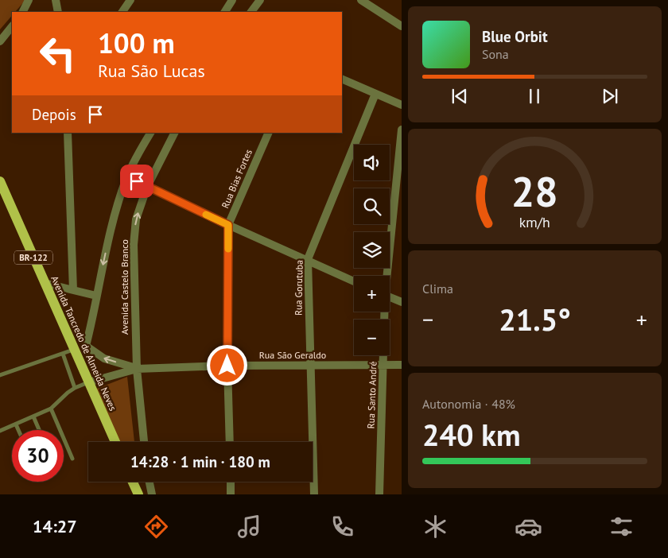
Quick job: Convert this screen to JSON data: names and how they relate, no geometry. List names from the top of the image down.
{
  "streets": {
    "main road": ["BR-122", "Avenida Tancredo de Almeida Neves"],
    "street": [
      "Rua Bias Fortes",
      "Avenida Castelo Branco",
      "Rua Gorutuba",
      "Rua São Geraldo",
      "Rua Santo André"
    ]
  },
  "crossings": [
    ["Rua Bias Fortes", "Rua São Geraldo"],
    ["Avenida Castelo Branco", "Rua São Geraldo"],
    ["Rua Gorutuba", "Rua São Geraldo"],
    ["Rua São Geraldo", "Rua Santo André"]
  ],
  "page": {
    "turn": ["100 m", "Rua São Lucas"],
    "song": ["Blue Orbit", "Sona"],
    "then": "Depois",
    "map_buttons": ["+", "−"],
    "tile": [
      "Clima",
      ["Autonomia · 48%", "240 km"]
    ],
    "heat": ["−", "21.5°", "+"],
    "limit": "30",
    "trip": "14:28 · 1 min · 180 m",
    "tabs": "14:27",
    "gauge": ["28", "km/h"]
  }
}
